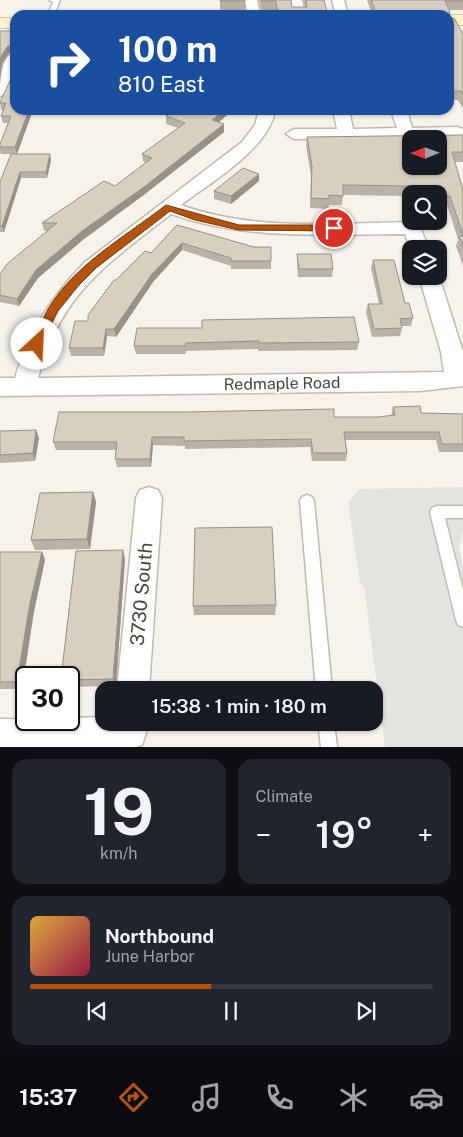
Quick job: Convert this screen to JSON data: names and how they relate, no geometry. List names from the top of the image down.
{
  "streets": {
    "street": ["Redmaple Road", "3730 South"]
  },
  "north": "left",
  "page": {
    "turn": ["100 m", "810 East"],
    "limit": "30",
    "trip": "15:38 · 1 min · 180 m",
    "tile": [
      ["19", "km/h"],
      "Climate"
    ],
    "heat": ["−", "19°", "+"],
    "song": ["Northbound", "June Harbor"],
    "tabs": "15:37"
  }
}
